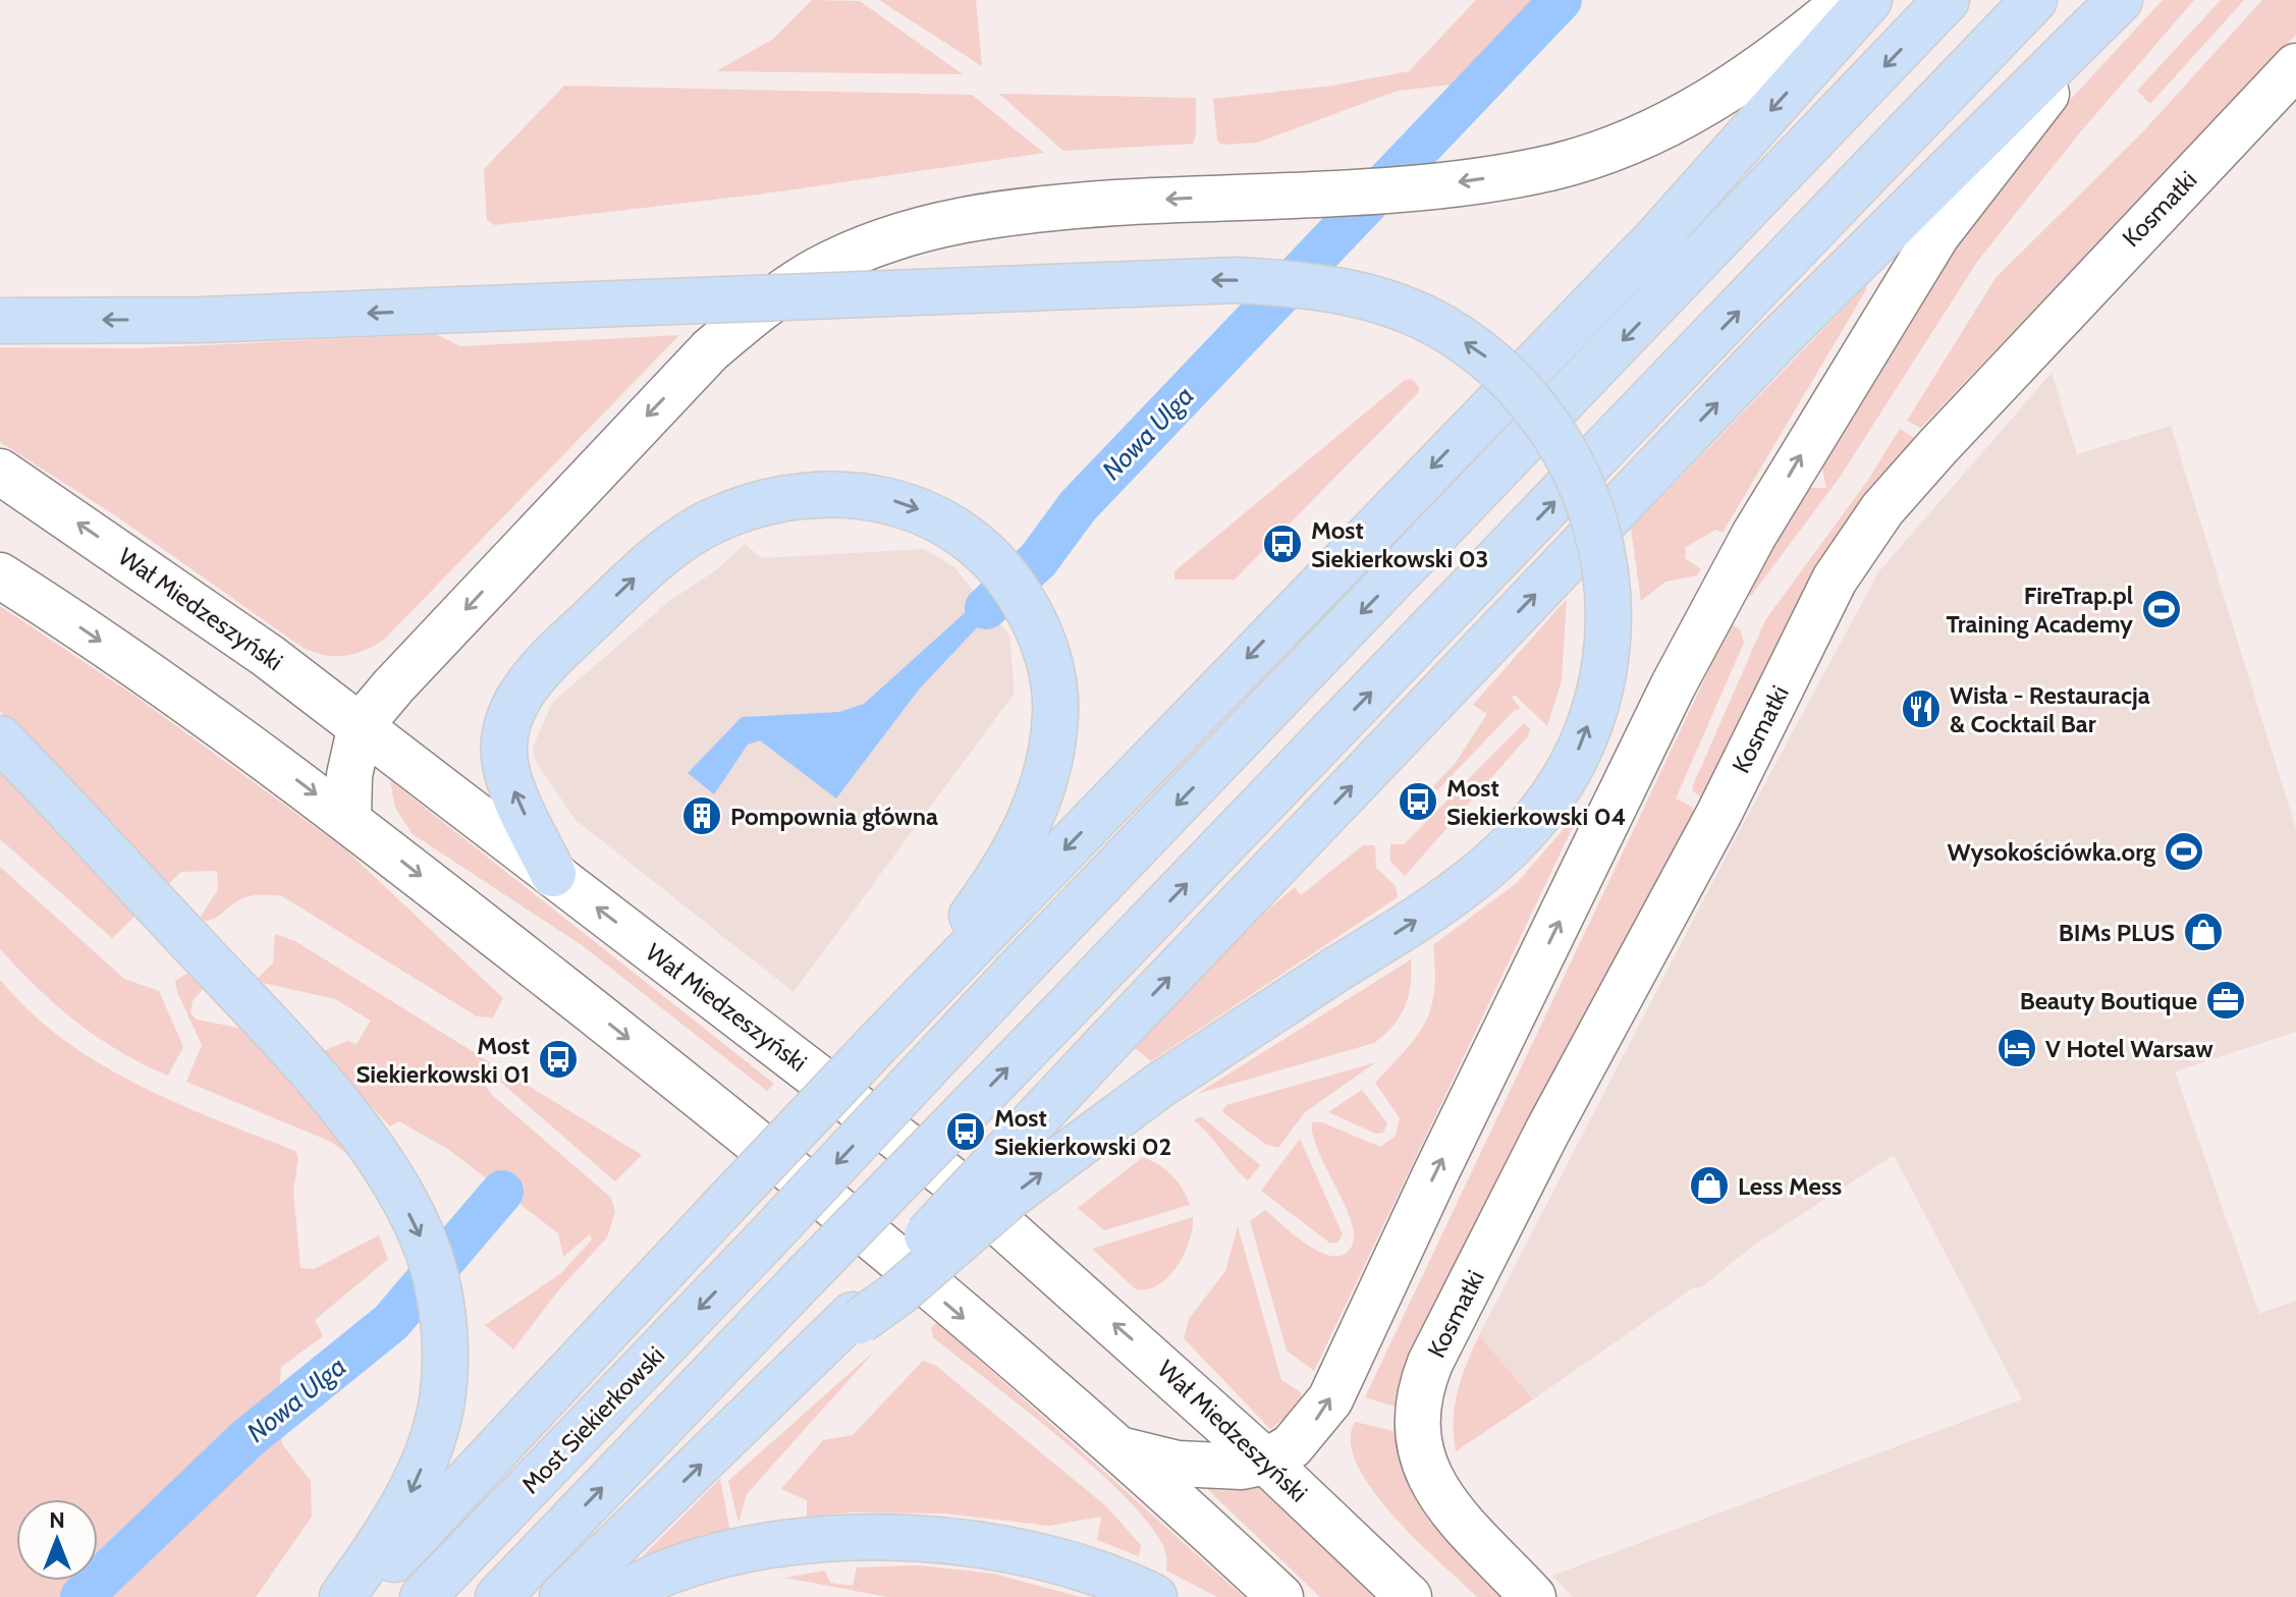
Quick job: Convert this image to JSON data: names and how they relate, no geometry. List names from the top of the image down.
{
  "streets": {
    "main road": ["Kosmatki", "Wał Miedzeszyński", "Most Siekierkowski"]
  },
  "water": ["Nowa Ulga"],
  "places": {
    "bus stop": [
      "Most Siekierkowski 03",
      "Most Siekierkowski 04",
      "Most Siekierkowski 01",
      "Most Siekierkowski 02"
    ],
    "sports": ["FireTrap.pl Training Academy", "Wysokościówka.org"],
    "restaurant": ["Wisła - Restauracja & Cocktail Bar"],
    "building": ["Pompownia główna"],
    "shop": ["BIMs PLUS", "Less Mess"],
    "office": ["Beauty Boutique"],
    "hotel": ["V Hotel Warsaw"]
  },
  "north": "top"
}
